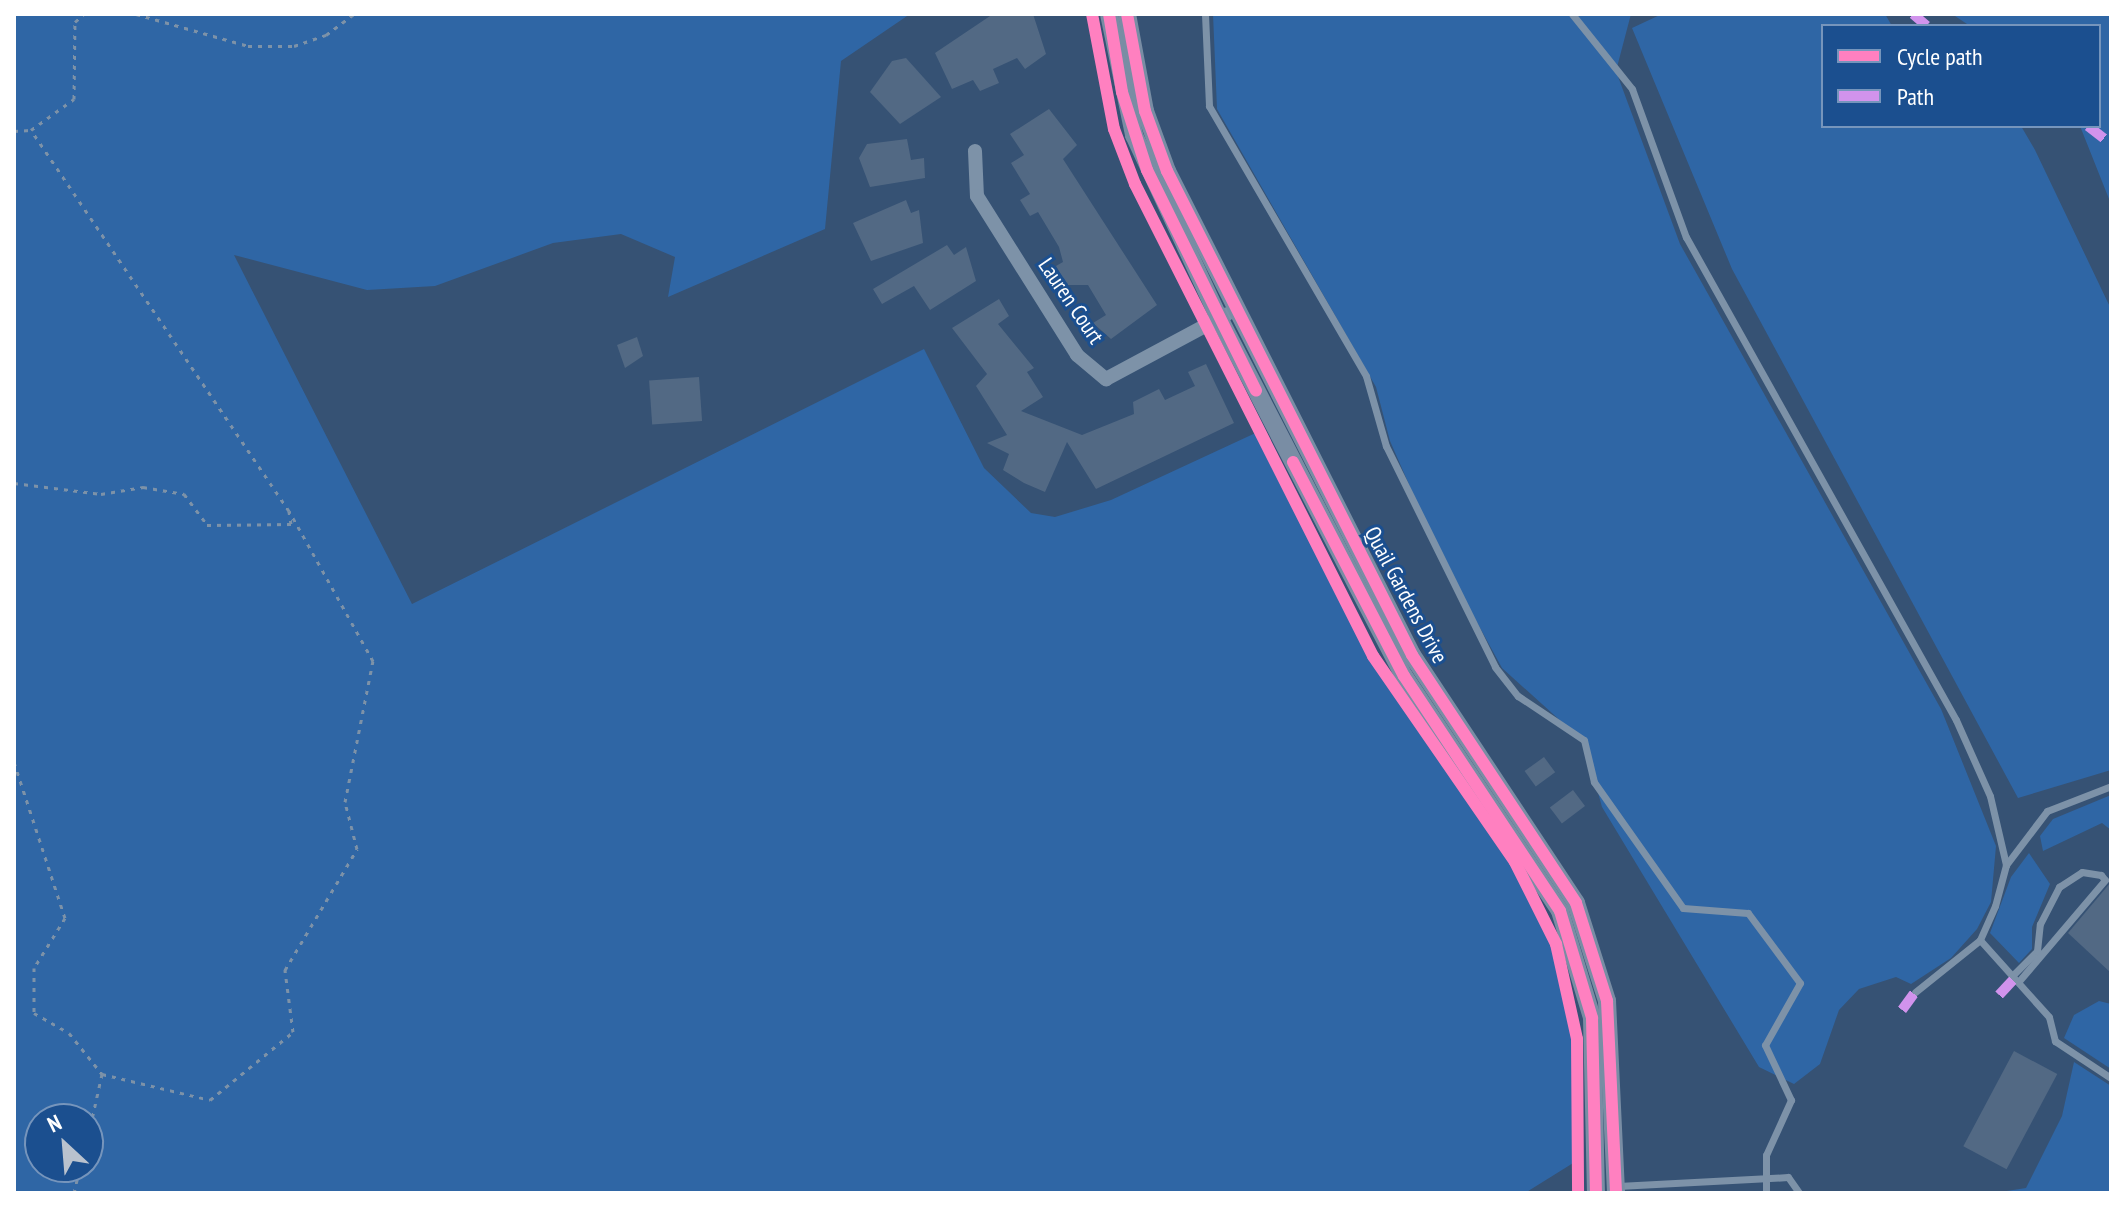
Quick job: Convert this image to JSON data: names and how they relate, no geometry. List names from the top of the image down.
{
  "streets": {
    "main road": ["Quail Gardens Drive"],
    "street": ["Lauren Court"]
  },
  "crossings": [
    ["Lauren Court", "Quail Gardens Drive"]
  ],
  "legend": ["Cycle path", "Path"],
  "north": "top left"
}
